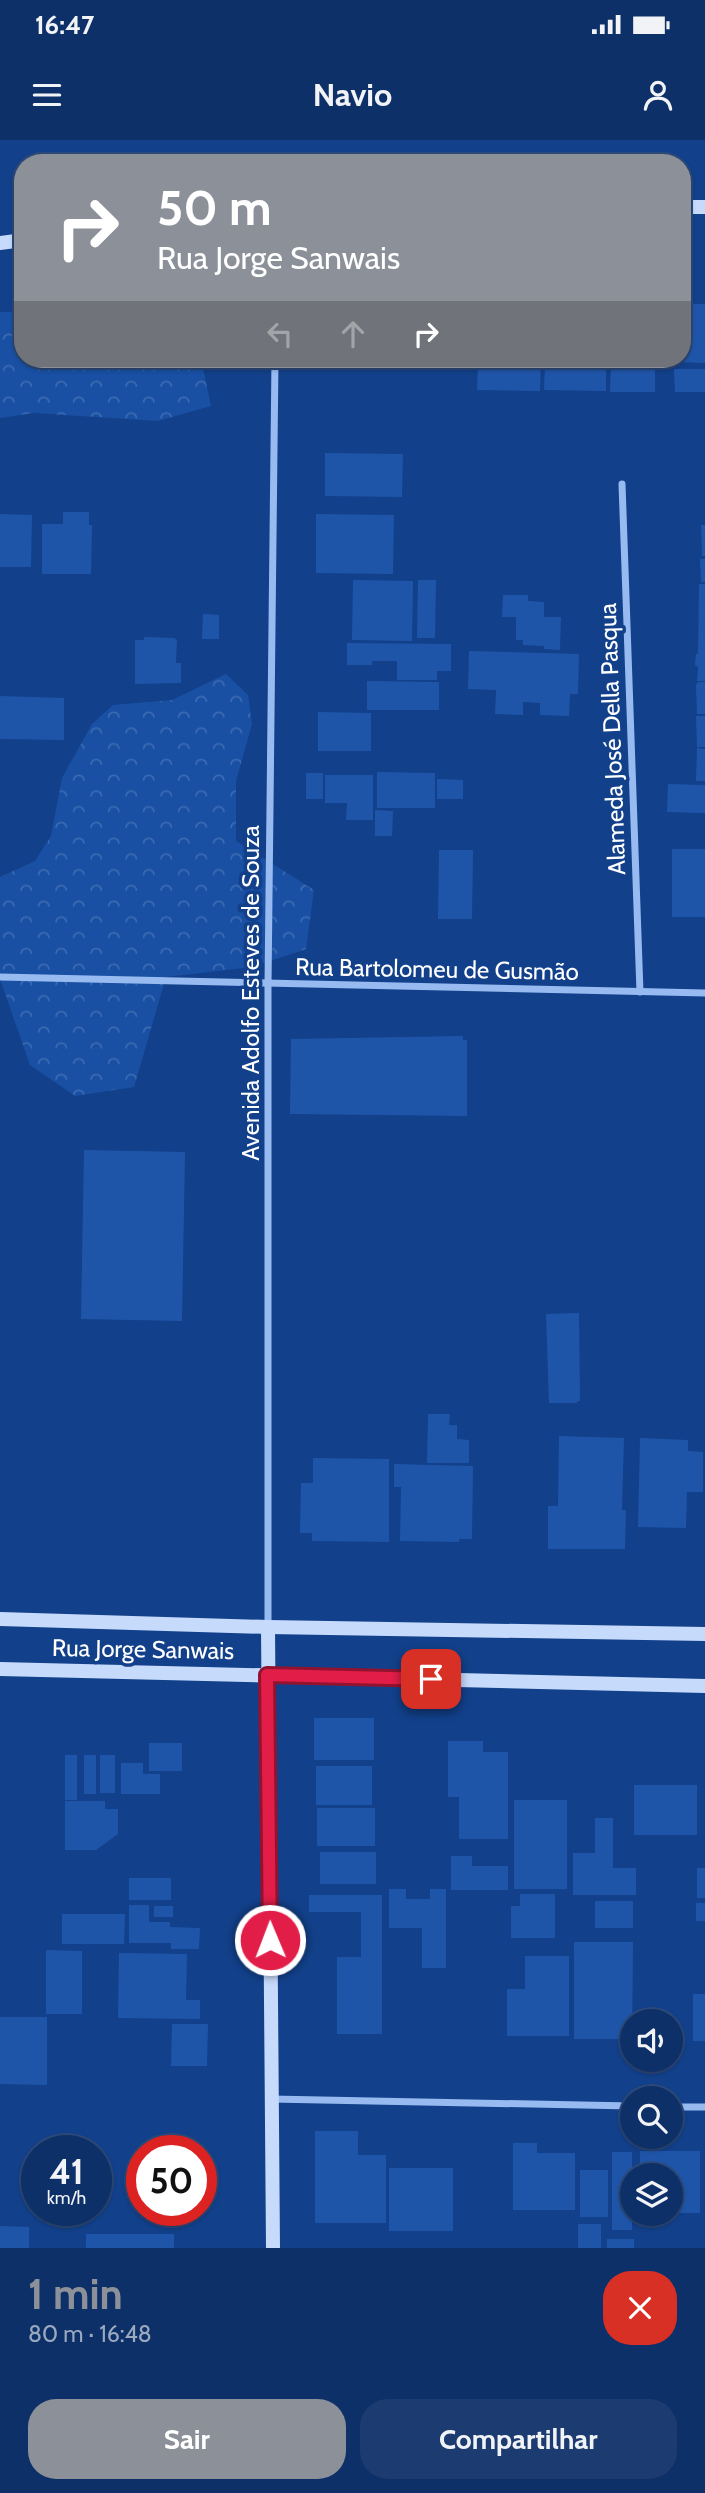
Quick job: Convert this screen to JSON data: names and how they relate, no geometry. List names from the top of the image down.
{
  "streets": {
    "main road": ["Rua Jorge Sanwais"],
    "street": ["Alameda José Della Pasqua", "Rua Bartolomeu de Gusmão", "Avenida Adolfo Esteves de Souza"]
  },
  "crossings": [
    ["Alameda José Della Pasqua", "Rua Bartolomeu de Gusmão"],
    ["Rua Bartolomeu de Gusmão", "Avenida Adolfo Esteves de Souza"],
    ["Avenida Adolfo Esteves de Souza", "Rua Jorge Sanwais"]
  ],
  "page": {
    "status": "16:47",
    "header": "Navio",
    "turn": ["50 m", "Rua Jorge Sanwais"],
    "speed": "41 km/h",
    "limit": "50",
    "heading": ["1 min", "80 m · 16:48"],
    "buttons": ["Sair", "Compartilhar"]
  }
}
